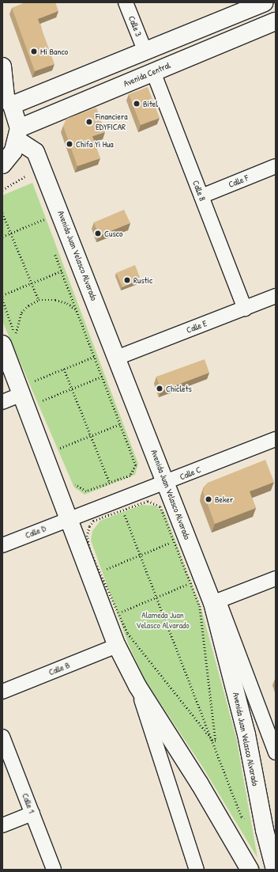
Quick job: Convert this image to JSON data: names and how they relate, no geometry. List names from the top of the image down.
{
  "streets": {
    "main road": ["Avenida Central", "Avenida Juan Velasco Alvarado"],
    "street": [
      "Calle 3",
      "Calle F",
      "Calle 8",
      "Calle E",
      "Calle C",
      "Calle D",
      "Calle B",
      "Calle 1"
    ]
  },
  "crossings": [
    ["Avenida Central", "Calle 8"],
    ["Avenida Central", "Avenida Juan Velasco Alvarado"],
    ["Calle F", "Calle 8"],
    ["Calle 8", "Calle E"],
    ["Avenida Juan Velasco Alvarado", "Calle E"],
    ["Avenida Juan Velasco Alvarado", "Calle C"],
    ["Calle C", "Calle D"]
  ],
  "parks": ["Alameda Juan Velasco Alvarado"],
  "places": [
    "Mi Banco",
    "Bitel",
    "Financiera EDYFICAR",
    "Chifa Yi Hua",
    "Cusco",
    "Rustic",
    "Chiclets",
    "Beker"
  ]
}
